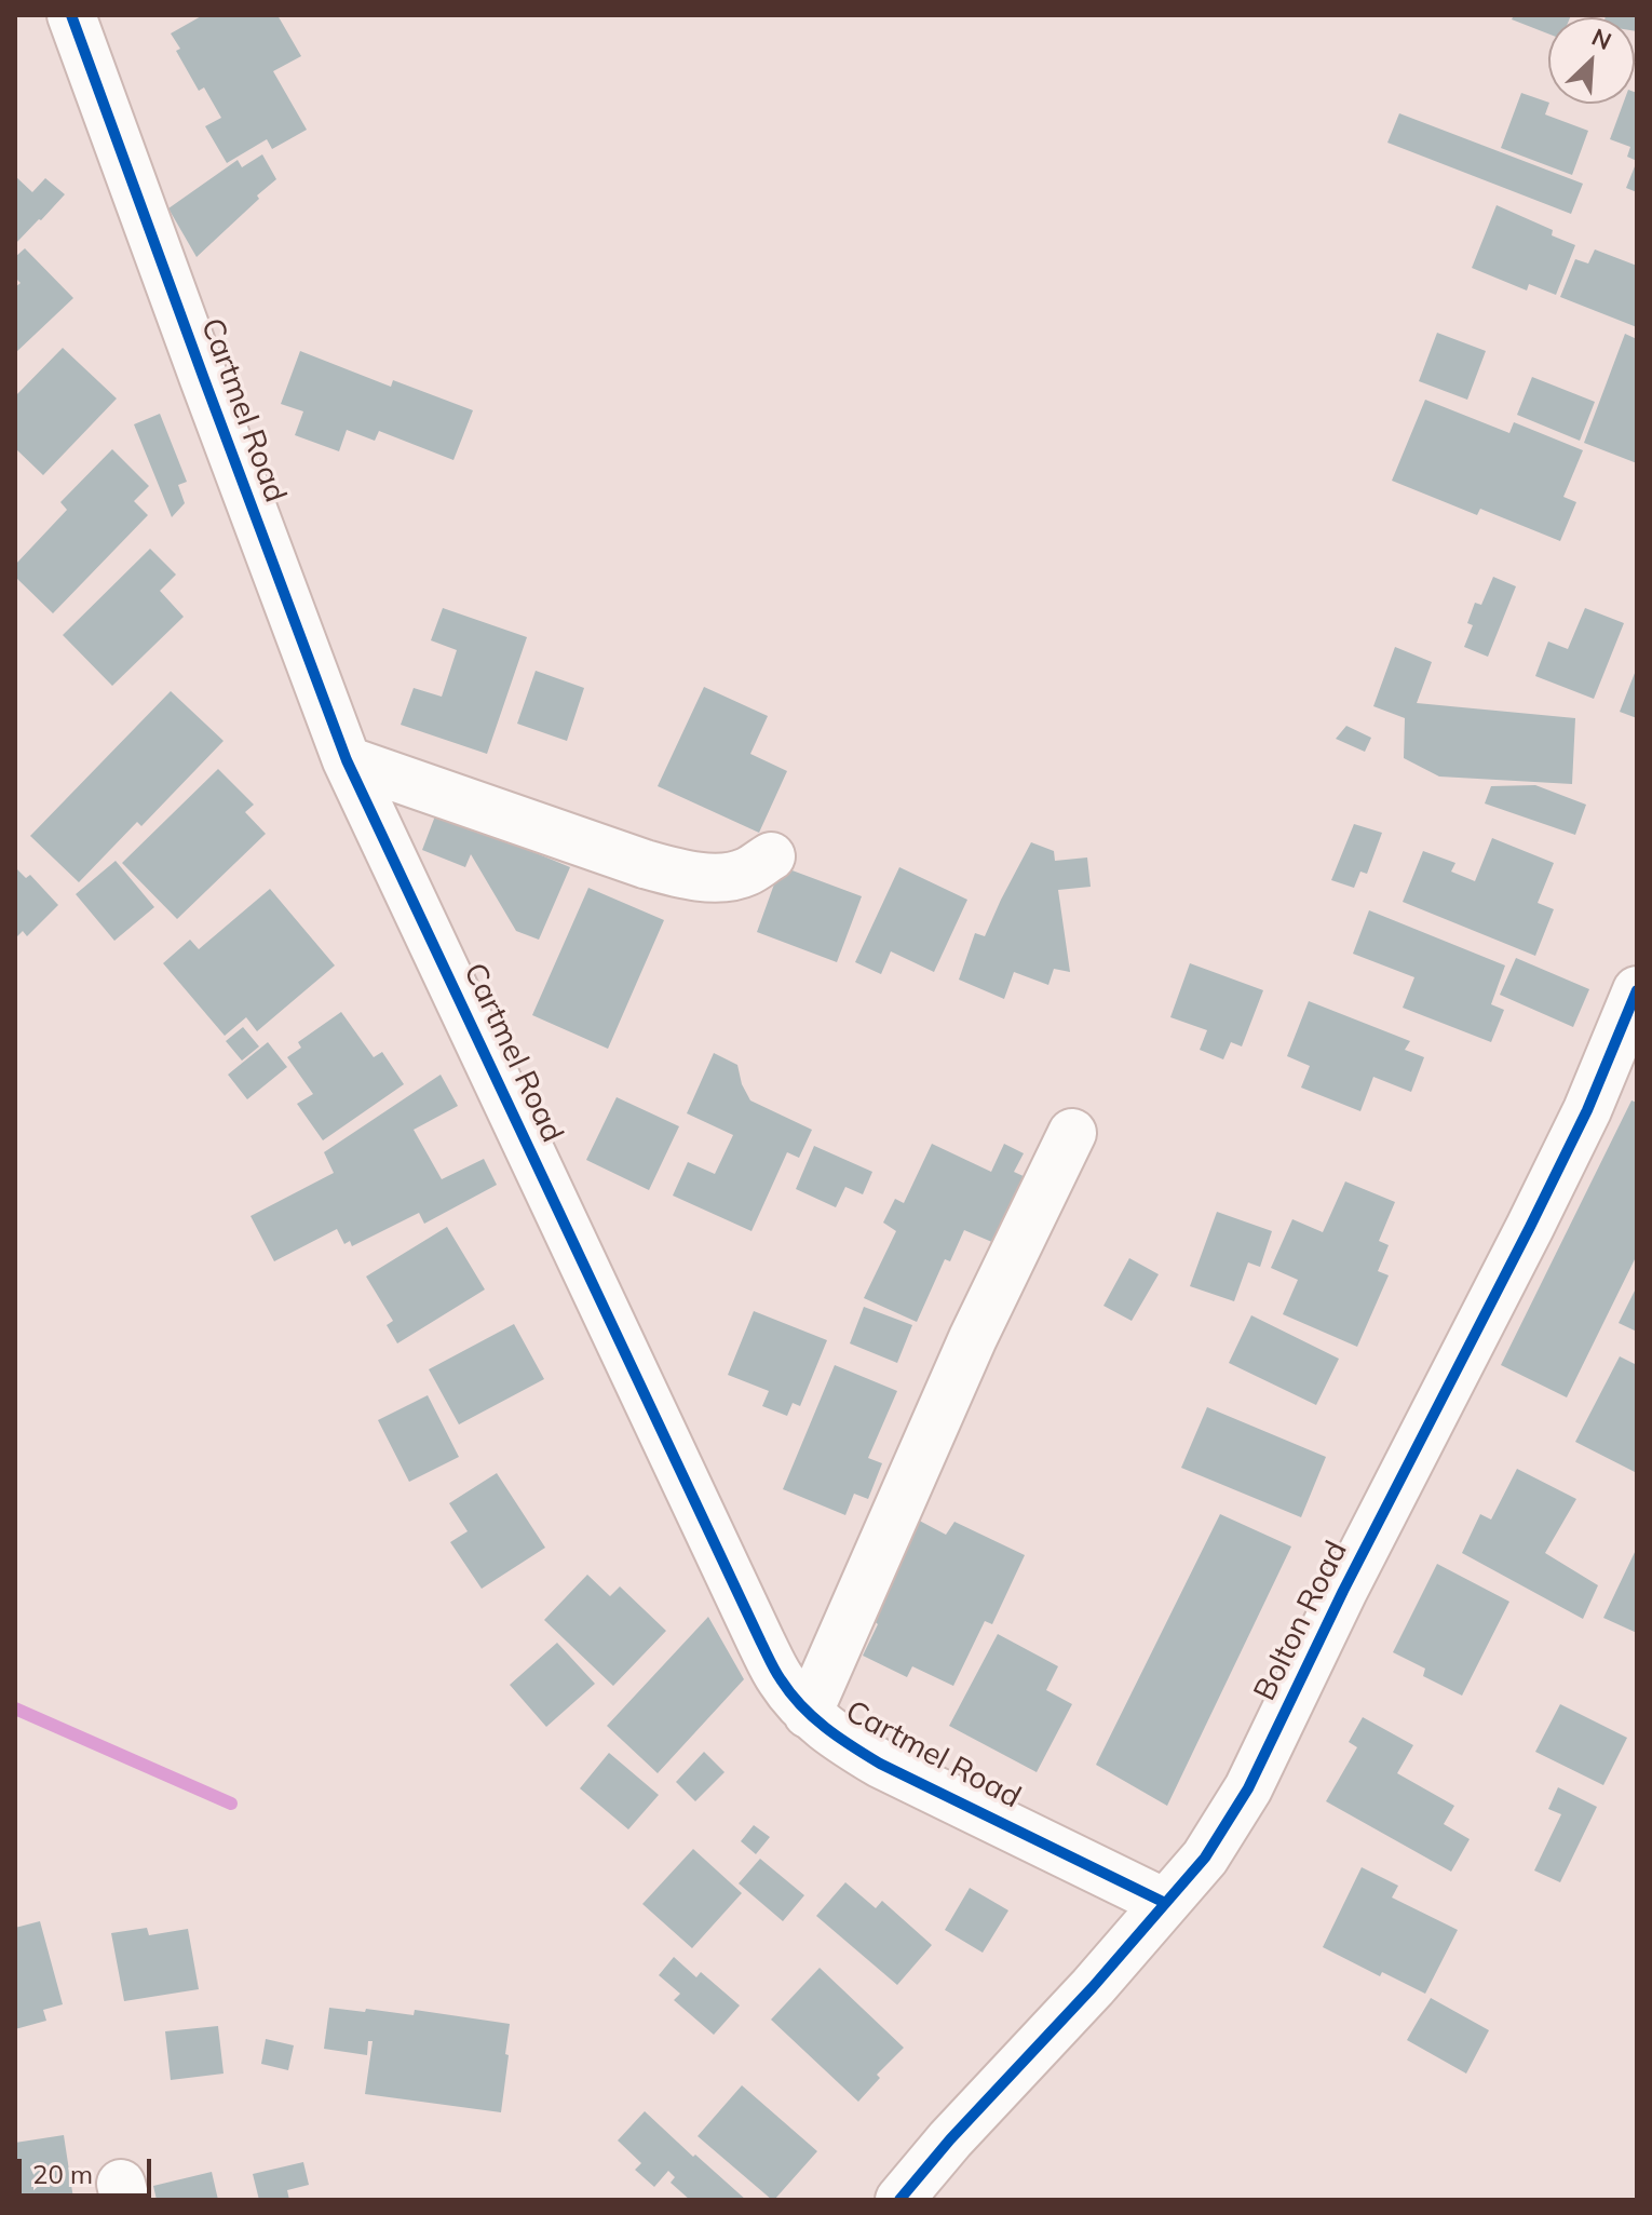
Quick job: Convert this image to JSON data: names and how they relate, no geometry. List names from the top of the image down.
{
  "streets": {
    "street": ["Cartmel Road", "Bolton Road"]
  },
  "crossings": [
    ["Cartmel Road", "Bolton Road"]
  ],
  "scale_bar": "20 m",
  "north": "top right"
}
